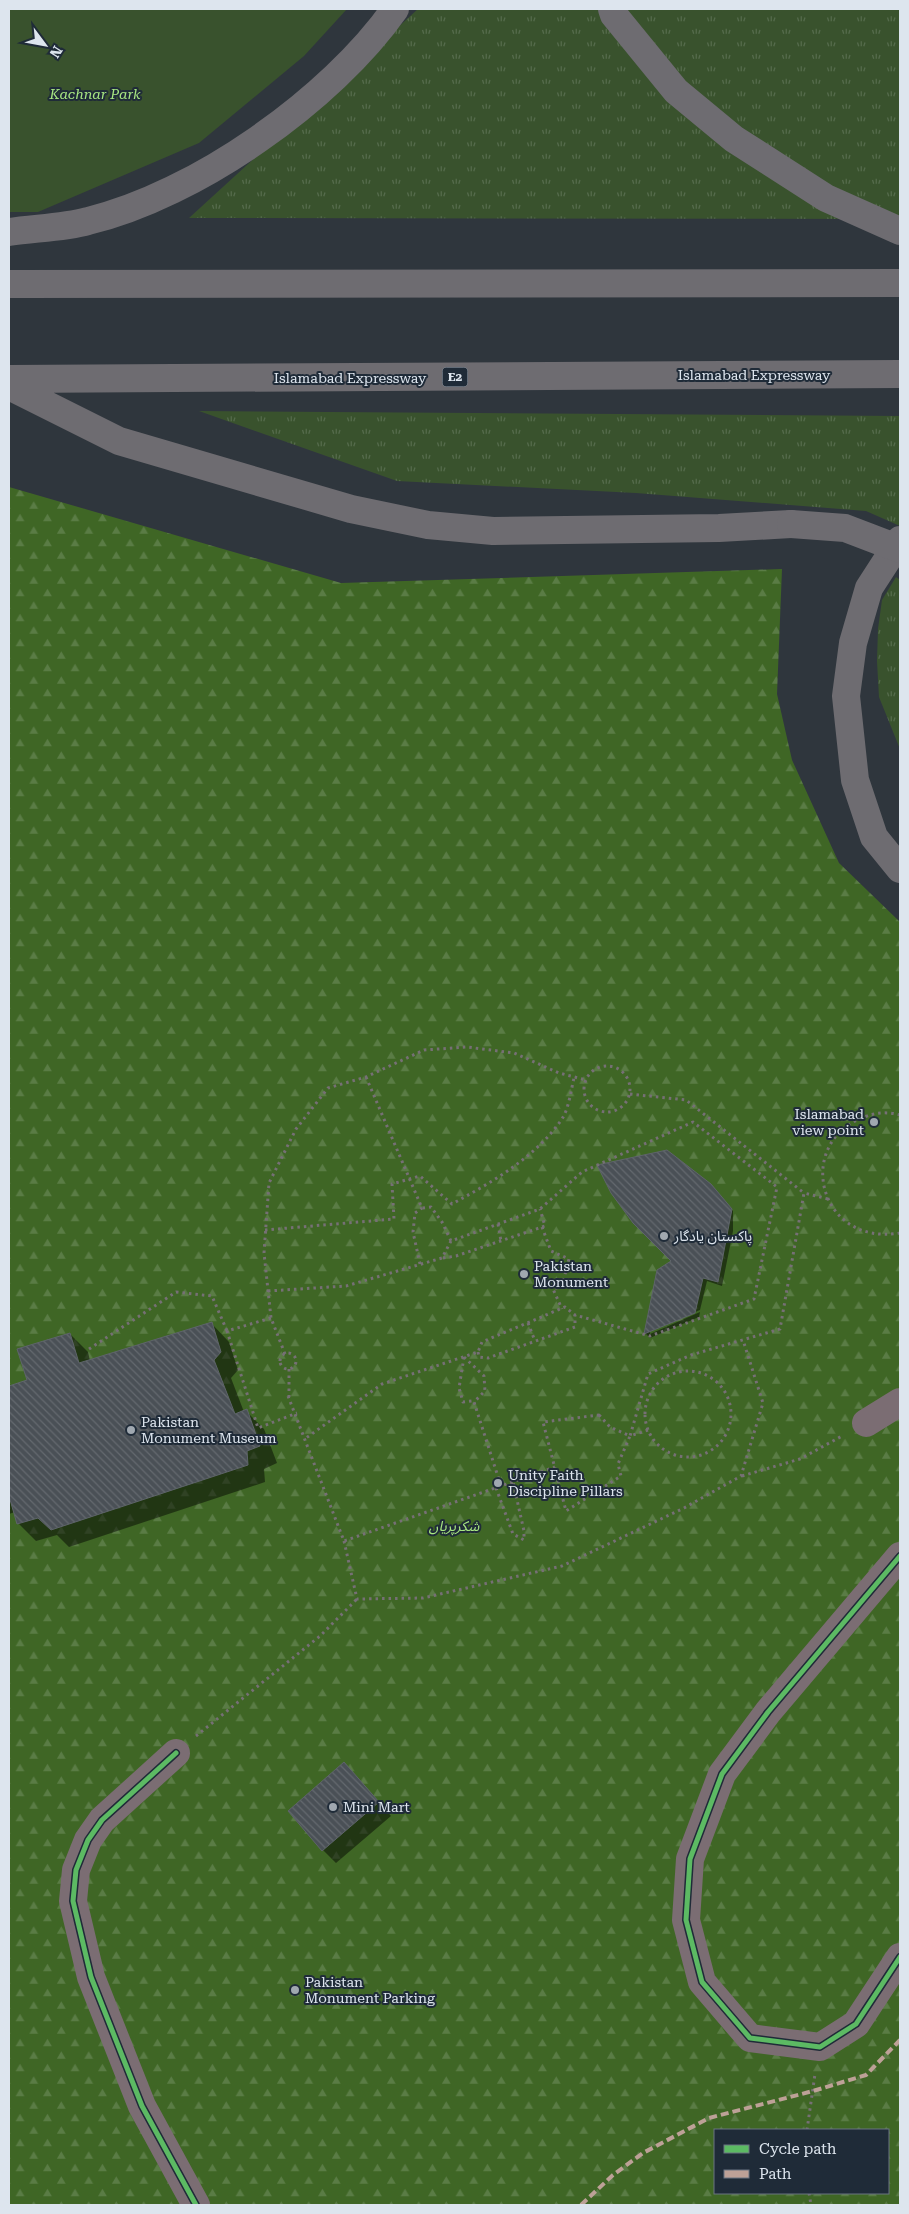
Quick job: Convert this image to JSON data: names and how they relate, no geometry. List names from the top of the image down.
{
  "streets": {
    "highway": ["Islamabad Expressway", "E2"]
  },
  "parks": ["Kachnar Park", "شکرپریاں"],
  "places": [
    "Islamabad view point",
    "پاکستان یادگار",
    "Pakistan Monument",
    "Pakistan Monument Museum",
    "Unity Faith Discipline Pillars",
    "Mini Mart",
    "Pakistan Monument Parking"
  ],
  "legend": ["Cycle path", "Path"],
  "north": "bottom right"
}
